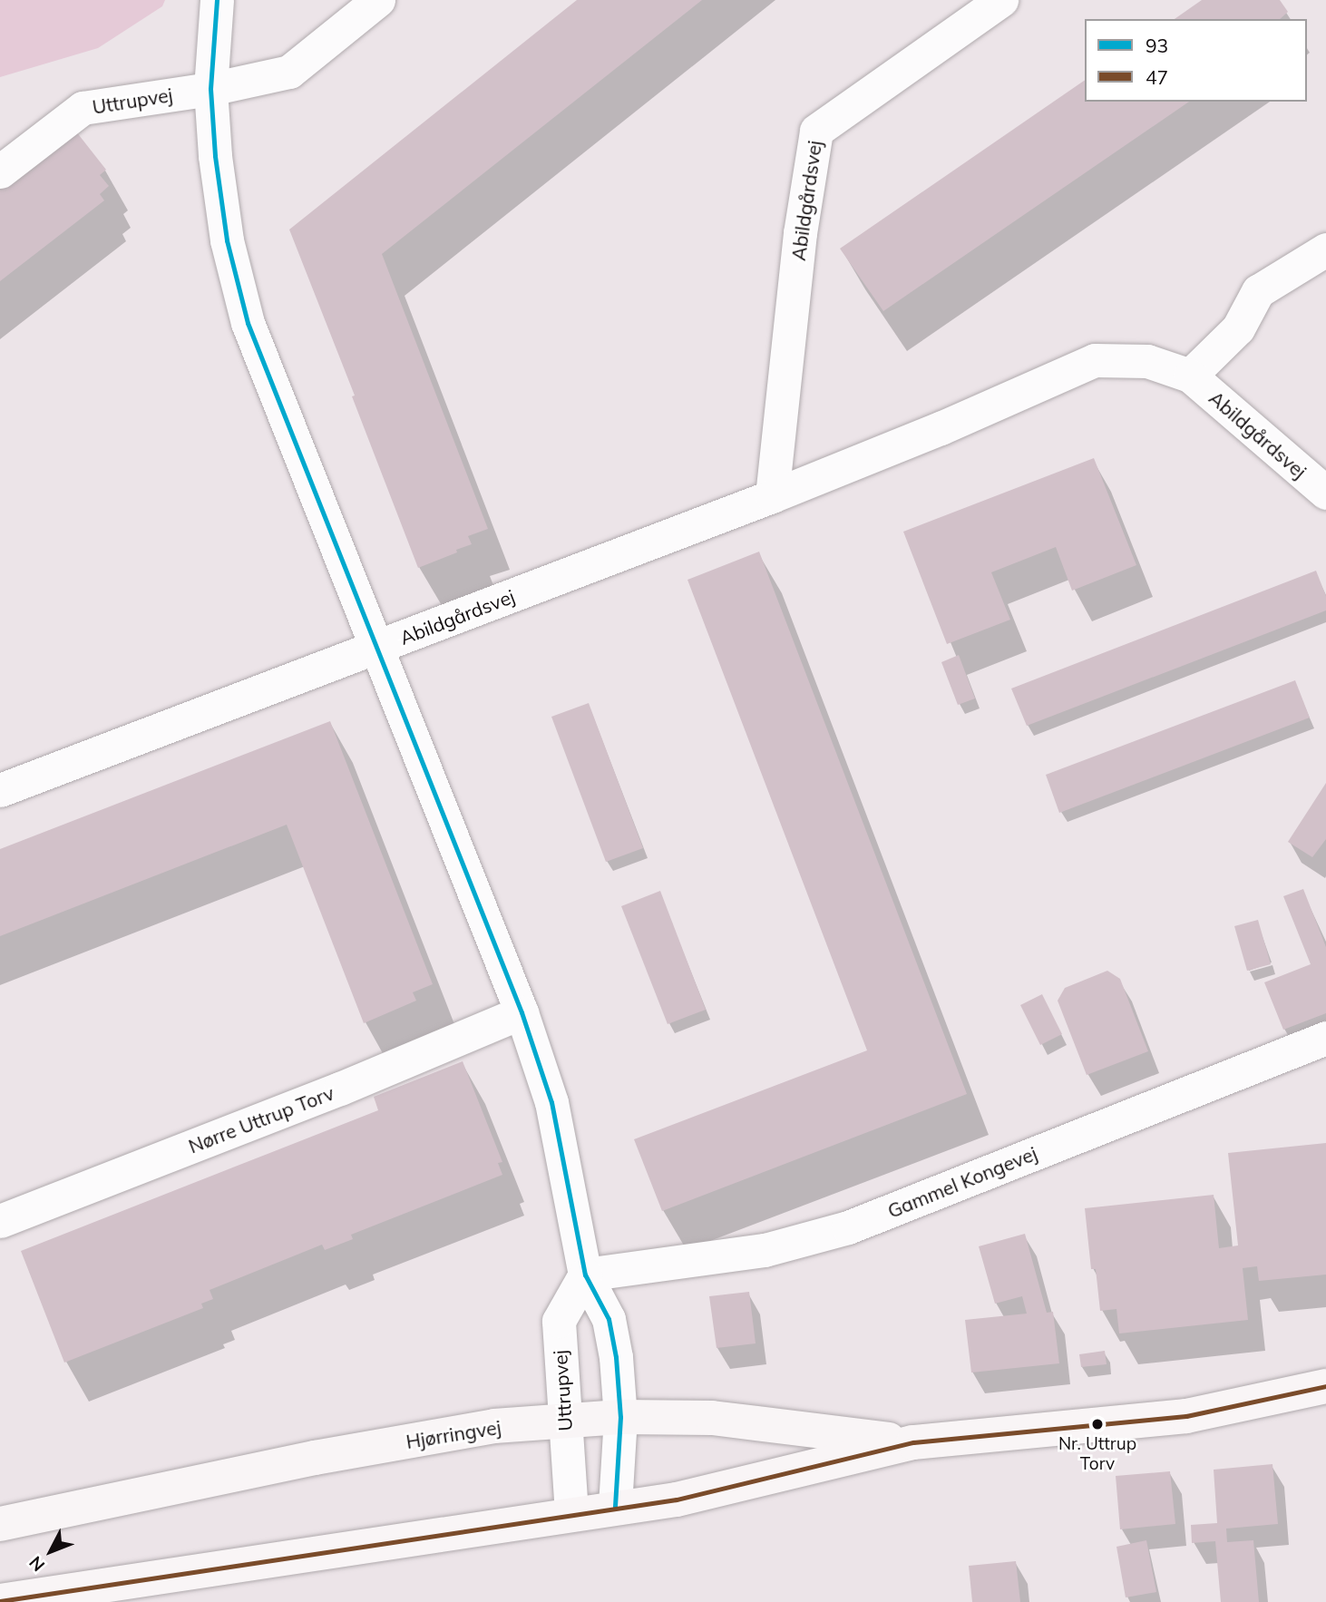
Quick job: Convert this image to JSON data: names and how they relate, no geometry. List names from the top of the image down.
{
  "streets": {
    "main road": ["Hjørringvej"],
    "street": [
      "Uttrupvej",
      "Abildgårdsvej",
      "Nørre Uttrup Torv",
      "Gammel Kongevej"
    ]
  },
  "crossings": [
    ["Uttrupvej", "Gammel Kongevej"],
    ["Uttrupvej", "Hjørringvej"]
  ],
  "places": ["Nr. Uttrup Torv"],
  "lines": ["transit line 93", "transit line 47"],
  "legend": ["93", "47"],
  "north": "bottom left"
}
